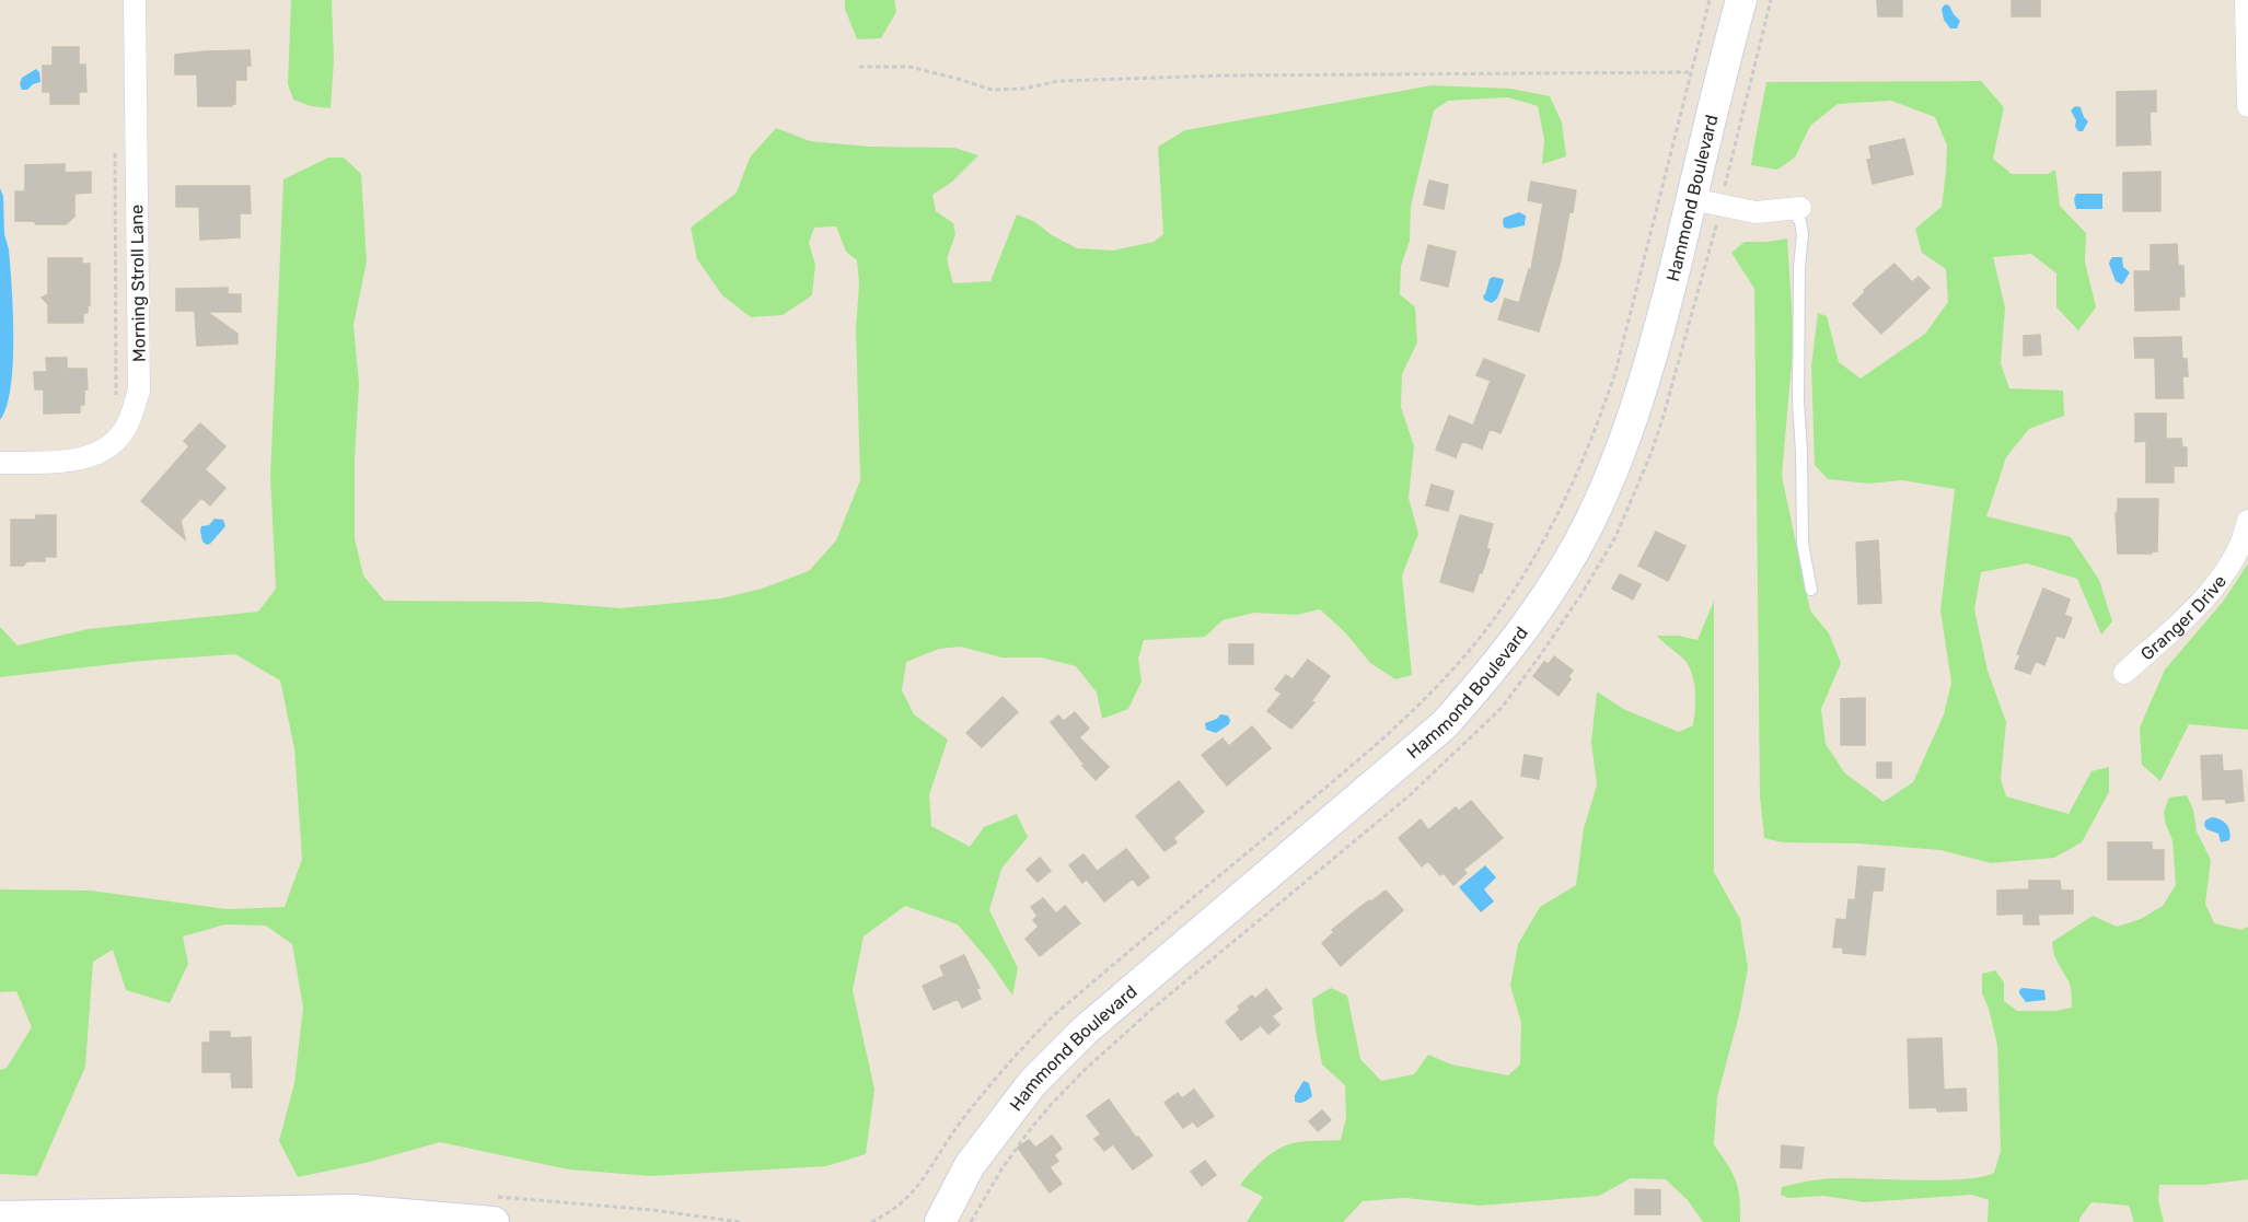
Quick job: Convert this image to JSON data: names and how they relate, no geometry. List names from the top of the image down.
{
  "streets": {
    "street": ["Hammond Boulevard", "Morning Stroll Lane", "Granger Drive"]
  }
}
